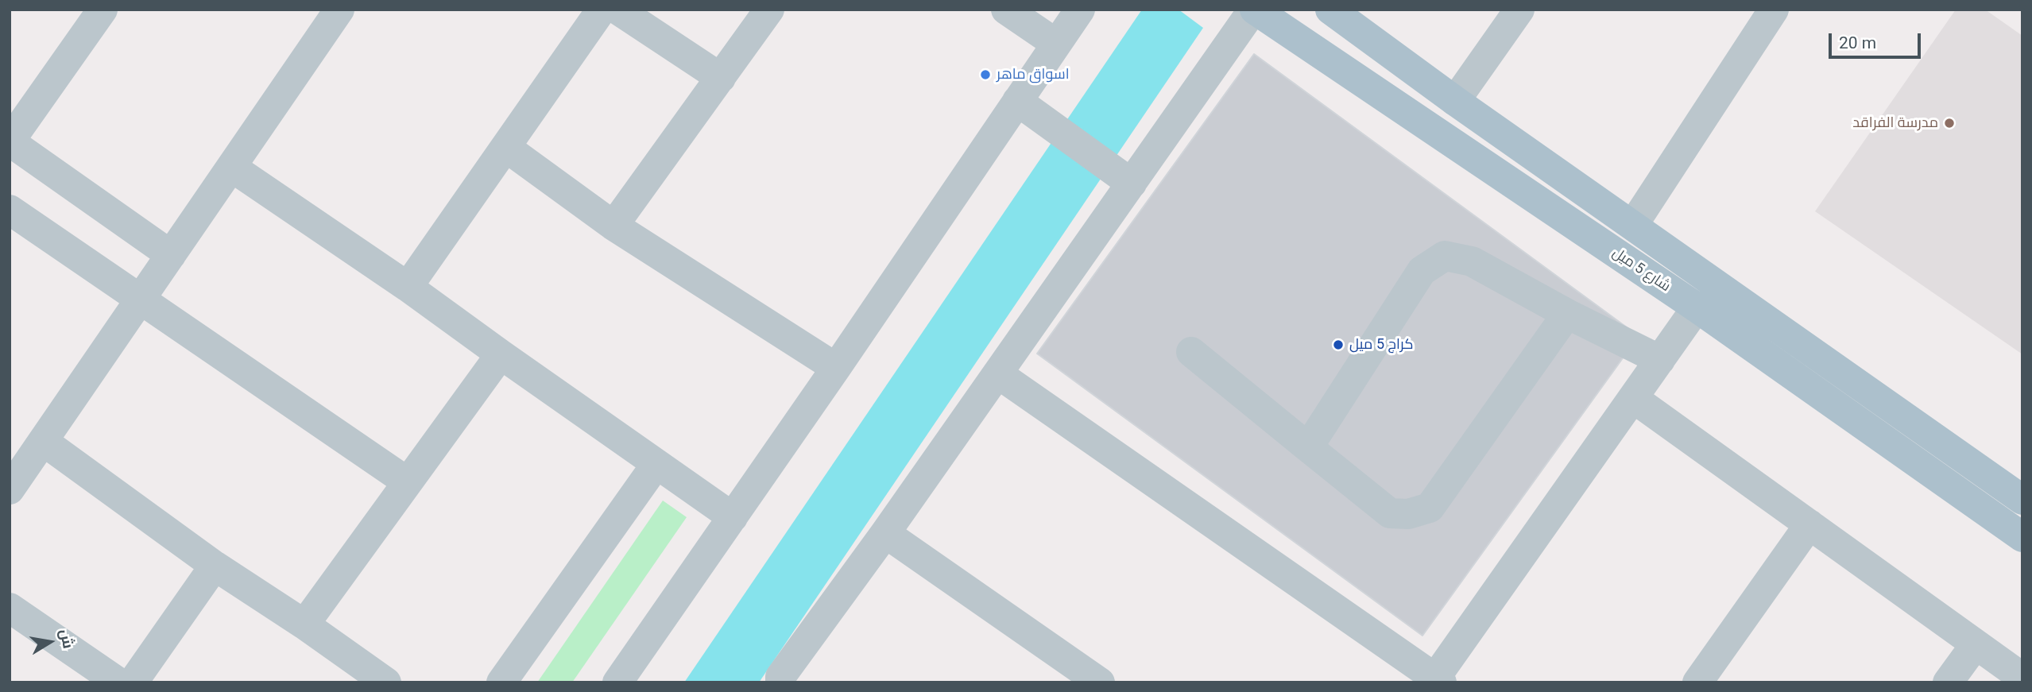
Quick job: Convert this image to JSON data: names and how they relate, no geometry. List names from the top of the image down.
{
  "streets": {
    "main road": ["شارع 5 ميل"]
  },
  "places": ["اسواق ماهر", "مدرسة الفراقد", "كراج 5 ميل"],
  "scale_bar": "20 m",
  "north": "right"
}
